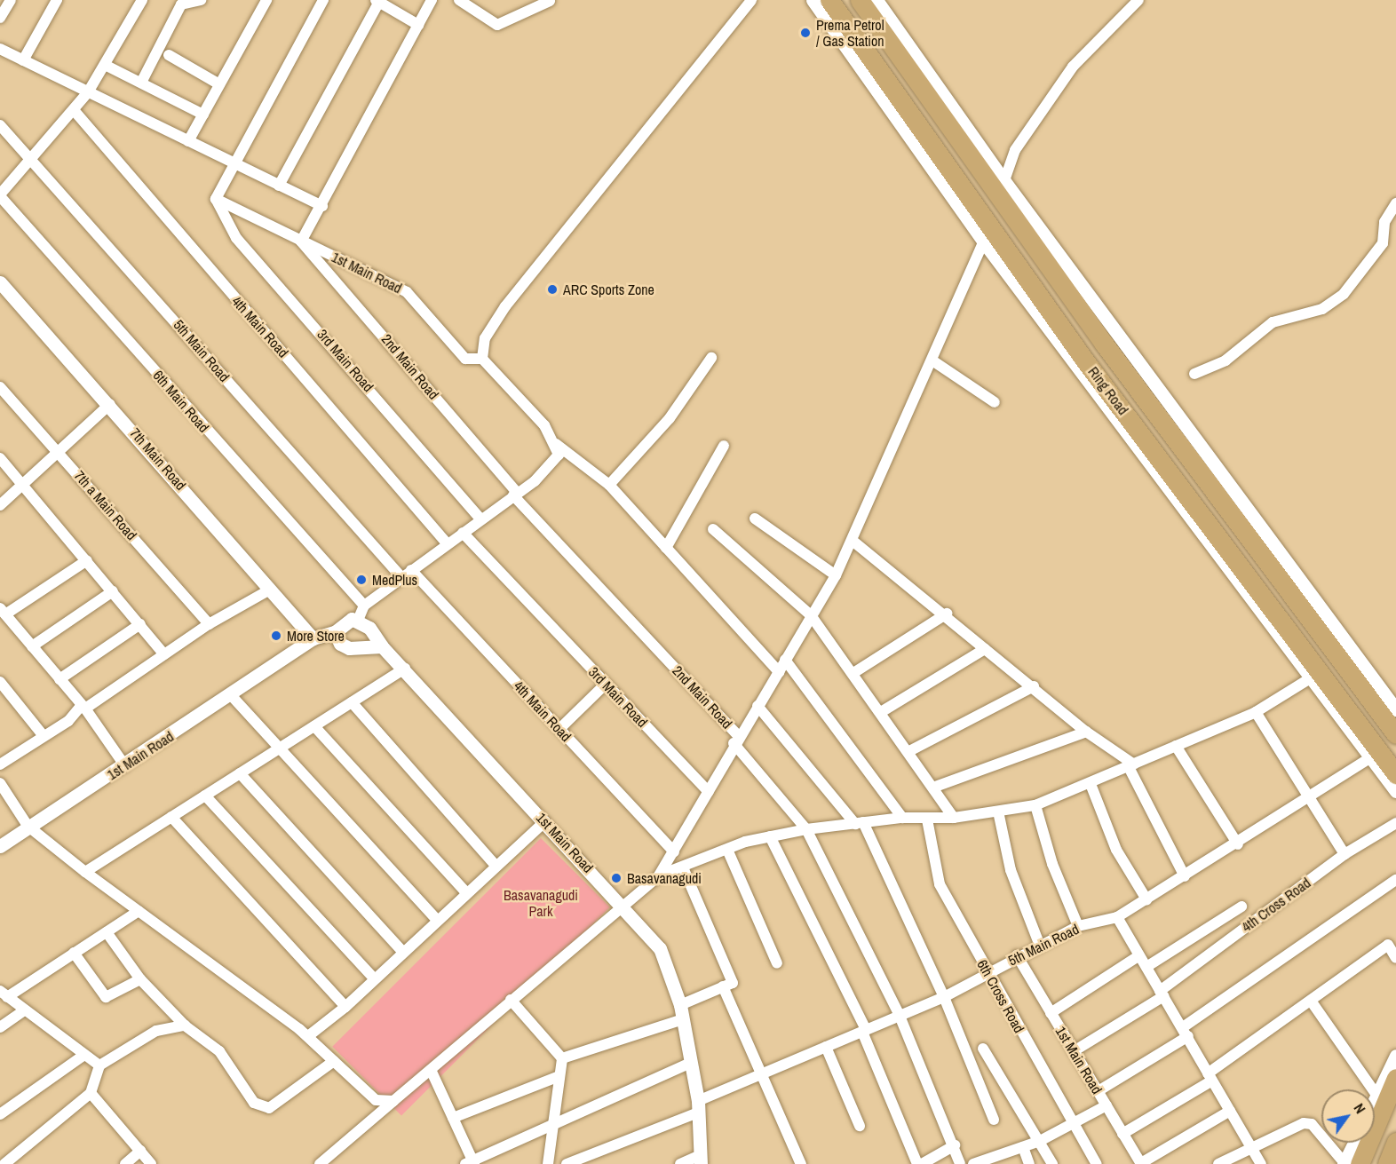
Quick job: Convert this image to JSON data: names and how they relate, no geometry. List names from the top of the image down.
{
  "streets": {
    "highway": ["Ring Road"],
    "street": [
      "1st Main Road",
      "4th Main Road",
      "5th Main Road",
      "3rd Main Road",
      "2nd Main Road",
      "6th Main Road",
      "7th Main Road",
      "7th a Main Road",
      "4th Cross Road",
      "6th Cross Road"
    ]
  },
  "crossings": [
    ["1st Main Road", "5th Main Road"],
    ["1st Main Road", "3rd Main Road"],
    ["1st Main Road", "2nd Main Road"],
    ["1st Main Road", "7th Main Road"],
    ["1st Main Road", "4th Cross Road"],
    ["5th Main Road", "2nd Main Road"],
    ["5th Main Road", "6th Cross Road"]
  ],
  "parks": ["Basavanagudi Park"],
  "places": [
    "Prema Petrol / Gas Station",
    "ARC Sports Zone",
    "MedPlus",
    "More Store",
    "Basavanagudi"
  ],
  "north": "top right"
}
